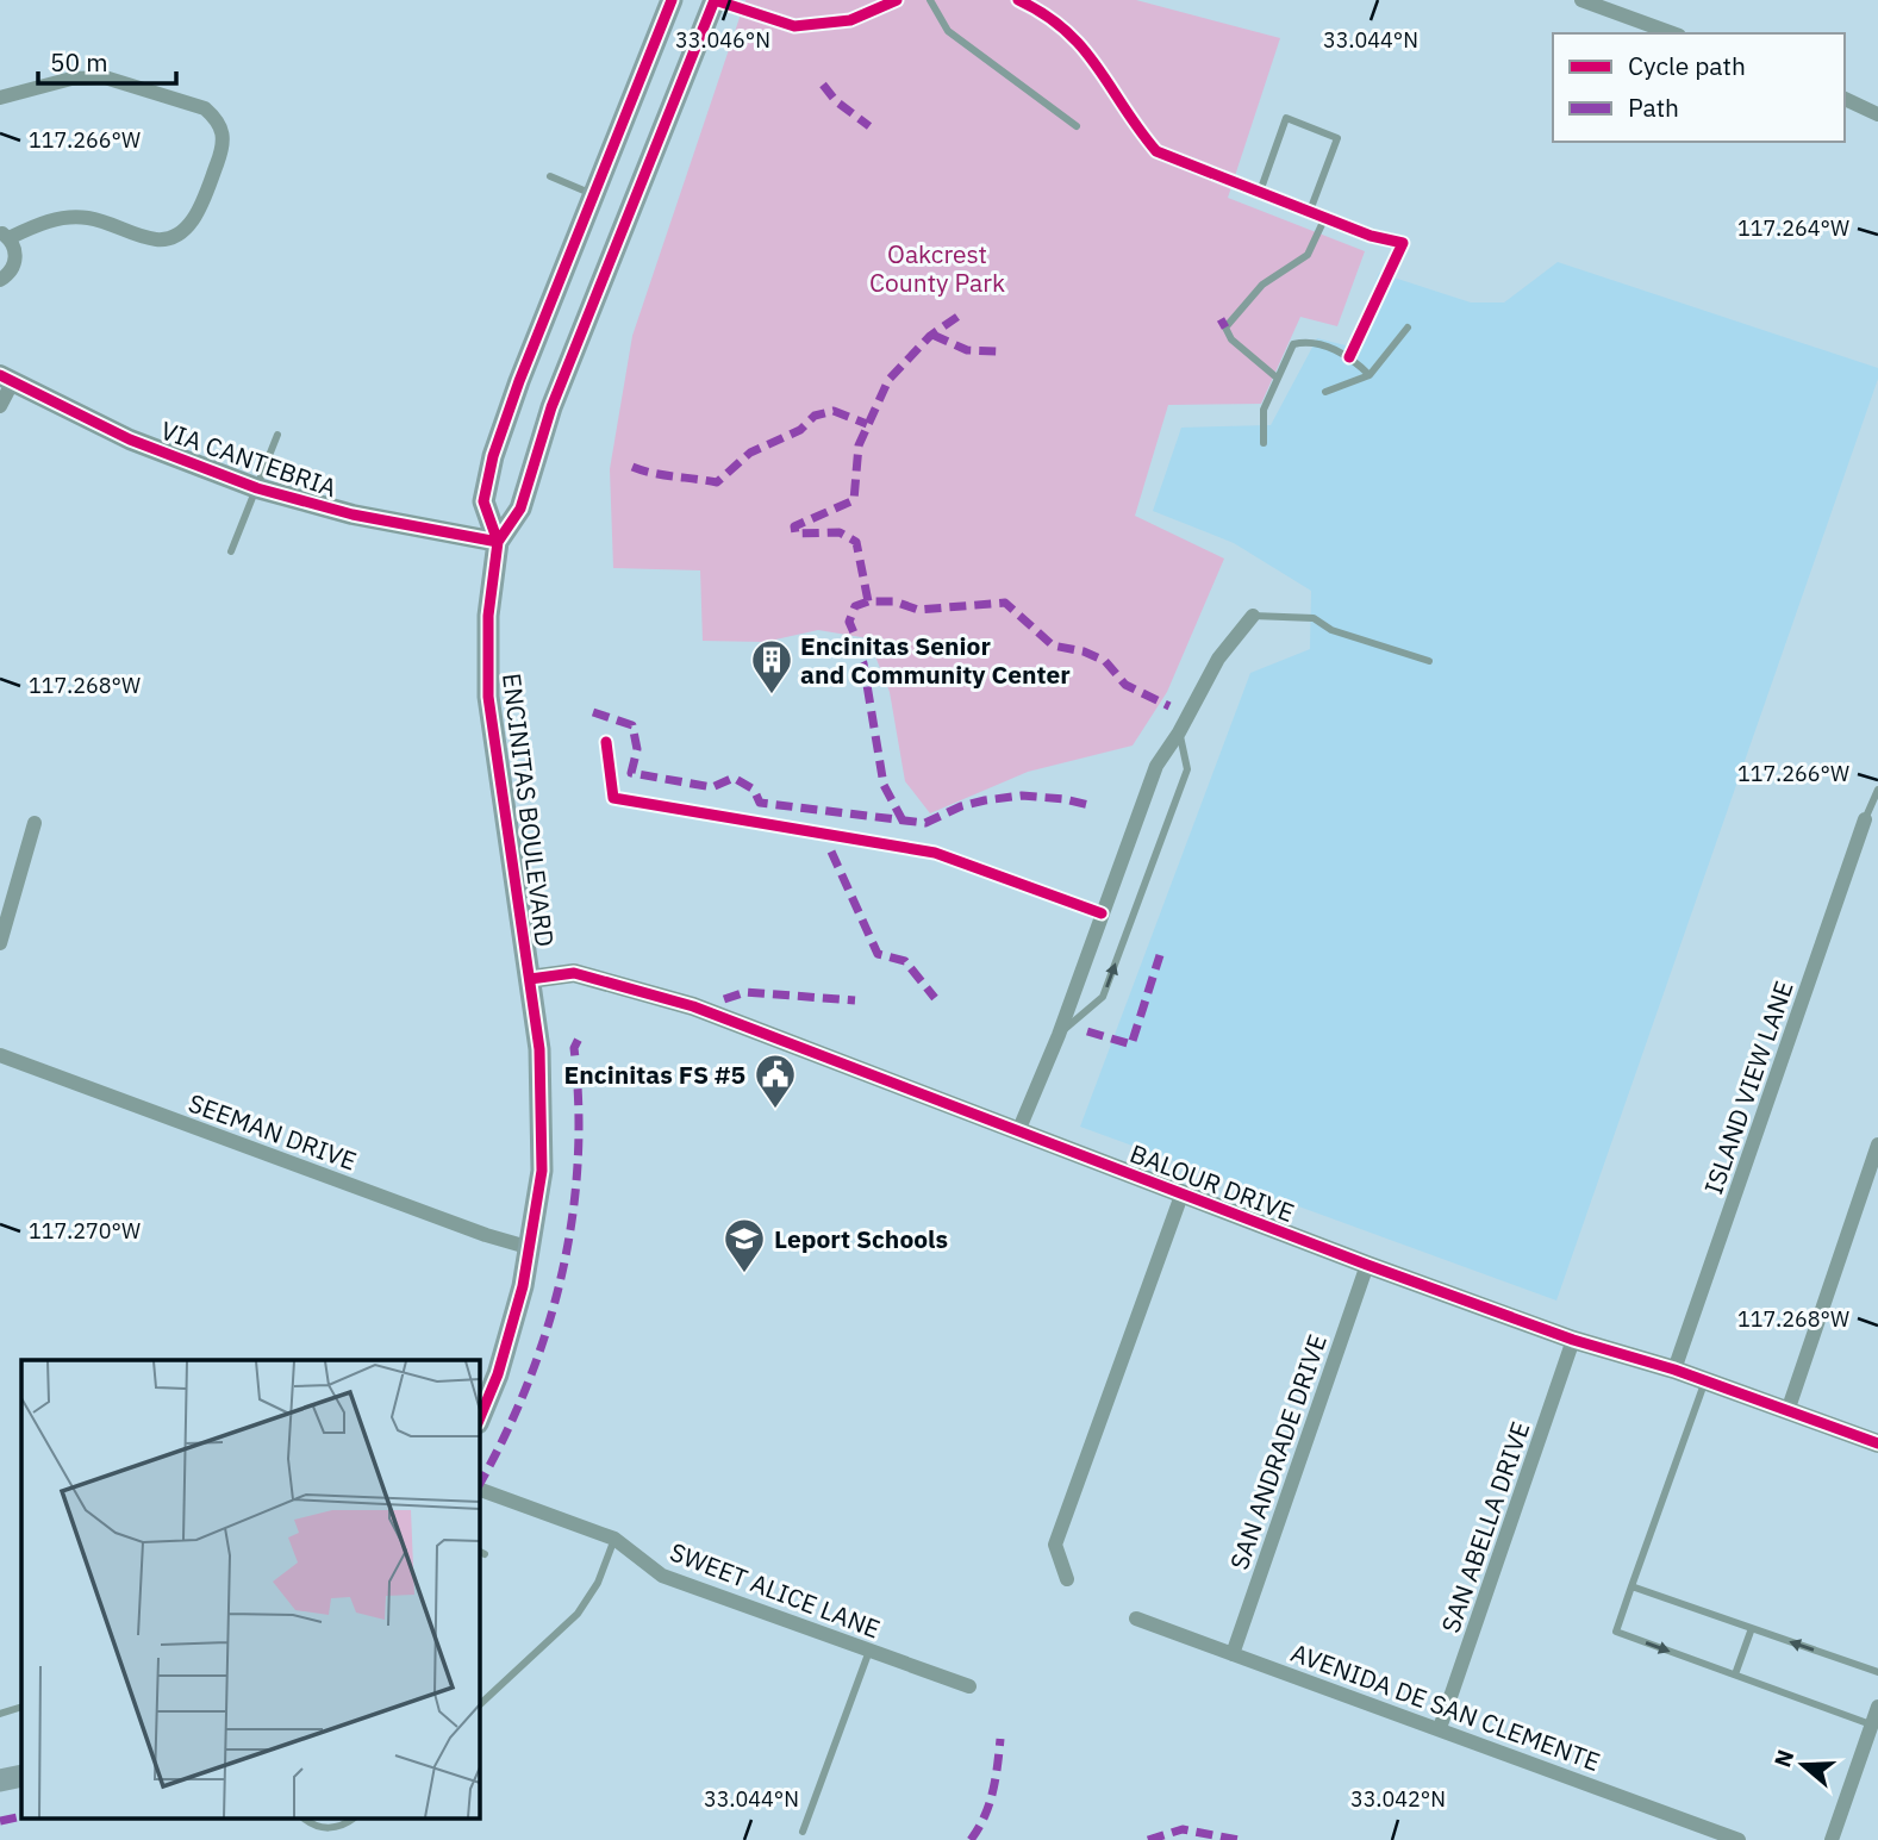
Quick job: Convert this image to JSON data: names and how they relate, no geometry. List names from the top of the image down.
{
  "streets": {
    "main road": ["VIA CANTEBRIA", "ENCINITAS BOULEVARD"],
    "street": [
      "ISLAND VIEW LANE",
      "SEEMAN DRIVE",
      "BALOUR DRIVE",
      "SAN ANDRADE DRIVE",
      "SAN ABELLA DRIVE",
      "SWEET ALICE LANE",
      "AVENIDA DE SAN CLEMENTE"
    ]
  },
  "crossings": [
    ["VIA CANTEBRIA", "ENCINITAS BOULEVARD"],
    ["ENCINITAS BOULEVARD", "SEEMAN DRIVE"],
    ["ENCINITAS BOULEVARD", "BALOUR DRIVE"],
    ["ISLAND VIEW LANE", "BALOUR DRIVE"],
    ["BALOUR DRIVE", "SAN ANDRADE DRIVE"],
    ["BALOUR DRIVE", "SAN ABELLA DRIVE"],
    ["SAN ANDRADE DRIVE", "AVENIDA DE SAN CLEMENTE"],
    ["SAN ABELLA DRIVE", "AVENIDA DE SAN CLEMENTE"]
  ],
  "parks": ["Oakcrest County Park"],
  "places": {
    "building": ["Encinitas Senior and Community Center"],
    "public building": ["Encinitas FS #5"],
    "school or university": ["Leport Schools"]
  },
  "legend": ["Cycle path", "Path"],
  "scale_bar": "50 m",
  "north": "left",
  "coordinates": [
    "33.046°N",
    "33.044°N",
    "117.266°W",
    "117.264°W",
    "117.268°W",
    "117.270°W",
    "33.042°N"
  ]
}
